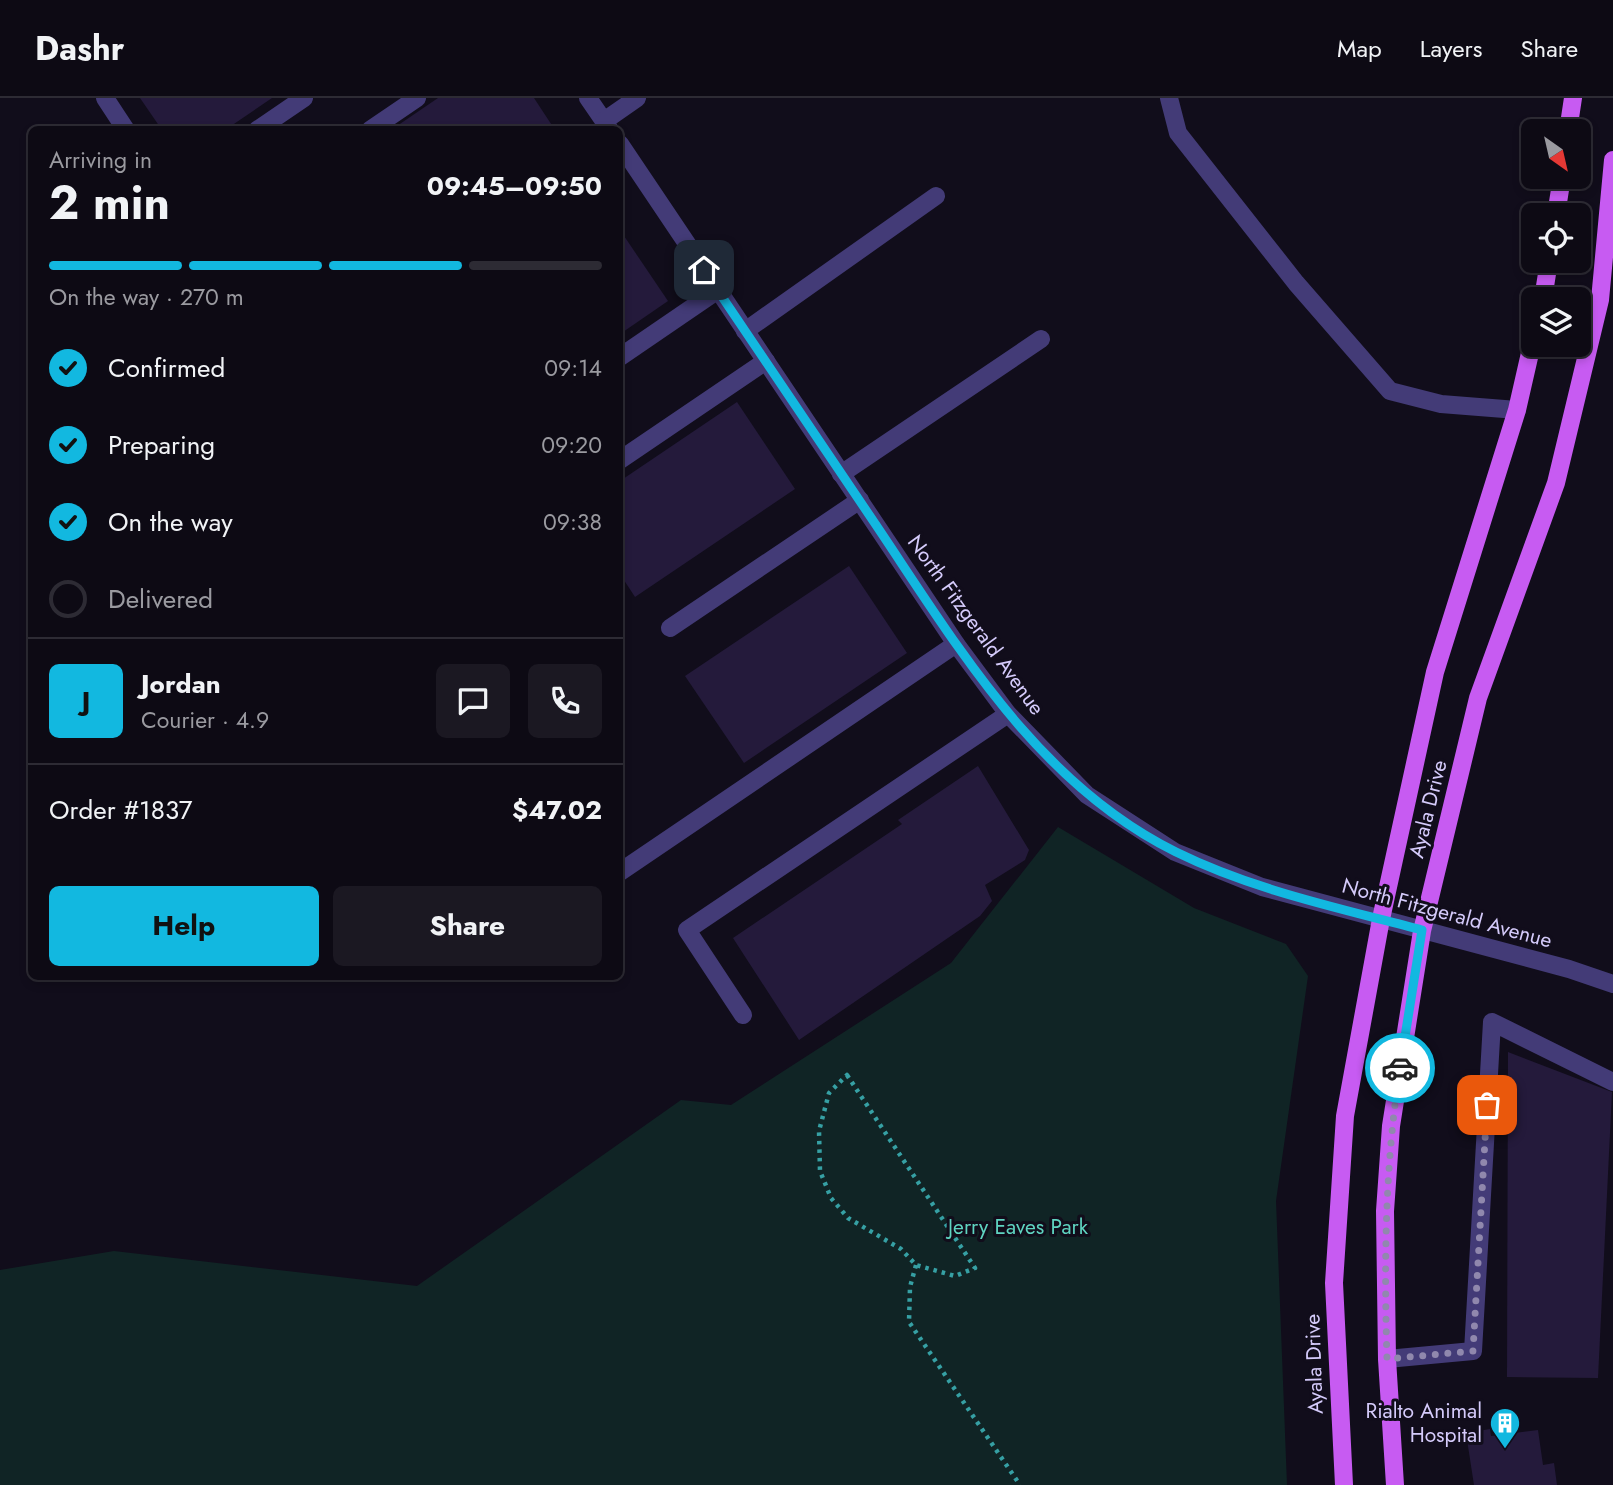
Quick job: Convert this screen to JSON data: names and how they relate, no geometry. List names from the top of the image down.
{
  "streets": {
    "main road": ["Ayala Drive"],
    "street": ["North Fitzgerald Avenue"]
  },
  "crossings": [
    ["North Fitzgerald Avenue", "Ayala Drive"]
  ],
  "parks": ["Jerry Eaves Park"],
  "places": {
    "building": ["Rialto Animal Hospital"]
  },
  "north": "bottom right",
  "page": {
    "header": "Dashr",
    "nav": ["Map", "Layers", "Share"],
    "heading": ["2 min", "Arriving in", "09:45–09:50"],
    "panel": [
      "Jordan",
      "Courier · 4.9",
      "Order #1837",
      "$47.02"
    ],
    "bar": "On the way · 270 m",
    "list": [
      ["Confirmed", "09:14"],
      ["Preparing", "09:20"],
      ["On the way", "09:38"],
      "Delivered"
    ],
    "round": "J",
    "buttons": ["Help", "Share"]
  }
}
